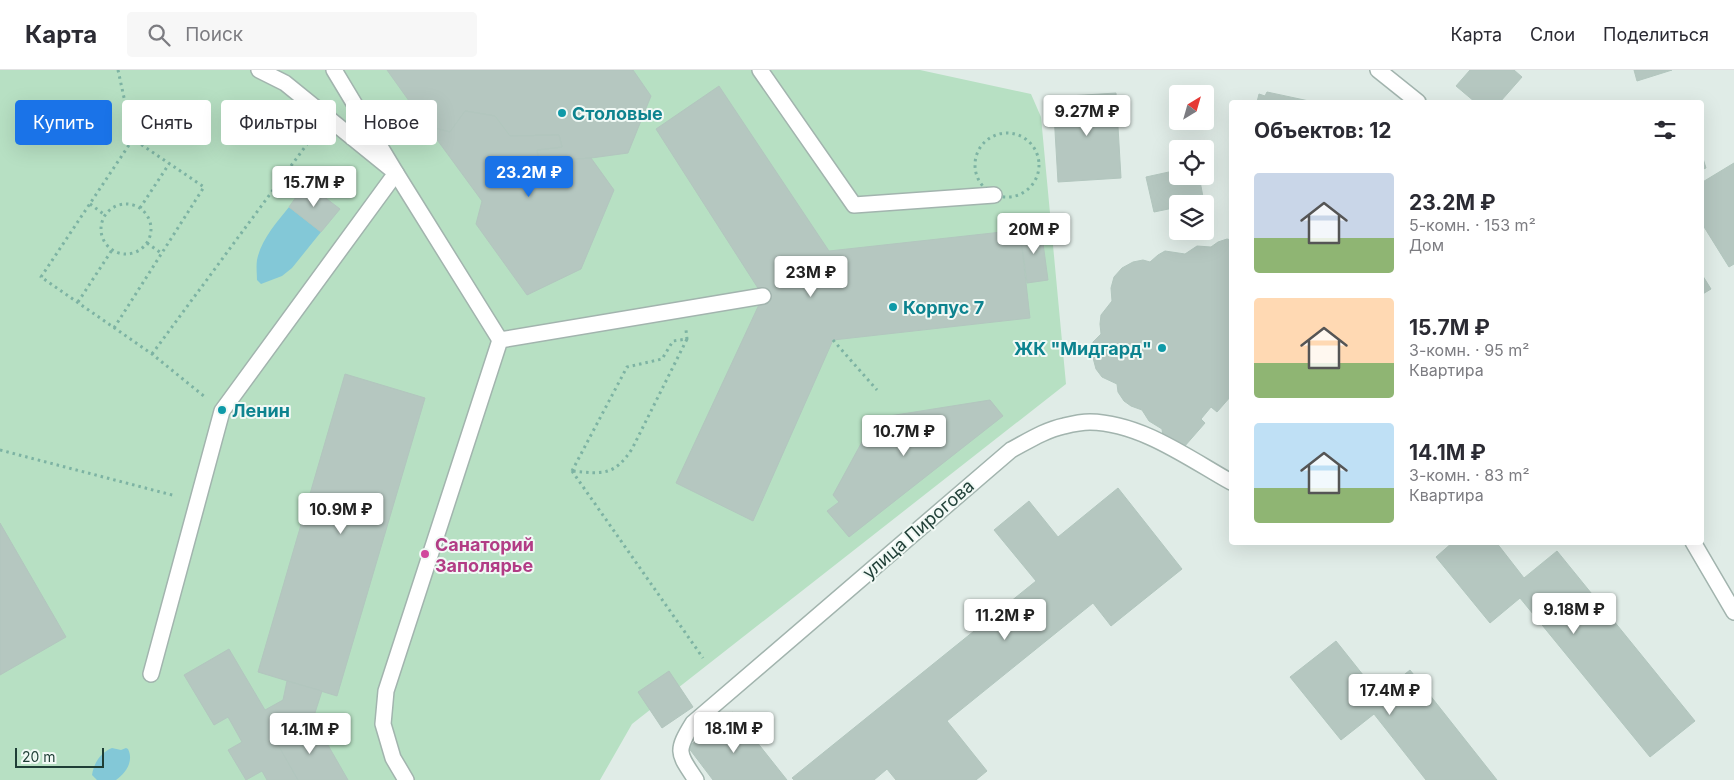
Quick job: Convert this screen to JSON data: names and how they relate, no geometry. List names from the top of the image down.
{
  "streets": {
    "street": ["улица Пирогова"]
  },
  "places": [
    "Столовые",
    "Корпус 7",
    "ЖК \"Мидгард\"",
    "Ленин",
    "Санаторий Заполярье"
  ],
  "scale_bar": "20 m",
  "north": "top right",
  "page": {
    "header": "Карта",
    "search": "Поиск",
    "nav": ["Карта", "Слои", "Поделиться"],
    "price": [
      "9.27M ₽",
      "23.2M ₽",
      "15.7M ₽",
      "20M ₽",
      "23M ₽",
      "10.7M ₽",
      "10.9M ₽",
      "9.18M ₽",
      "11.2M ₽",
      "17.4M ₽",
      "18.1M ₽",
      "14.1M ₽"
    ],
    "chip": [
      "Купить",
      "Снять",
      "Фильтры",
      "Новое"
    ],
    "heading": "Объектов: 12",
    "list": [
      {
        "name": "23.2M ₽",
        "note": "5-комн. · 153 m² · Дом"
      },
      {
        "name": "15.7M ₽",
        "note": "3-комн. · 95 m² · Квартира"
      },
      {
        "name": "14.1M ₽",
        "note": "3-комн. · 83 m² · Квартира"
      }
    ],
    "scale": "20 m"
  }
}
